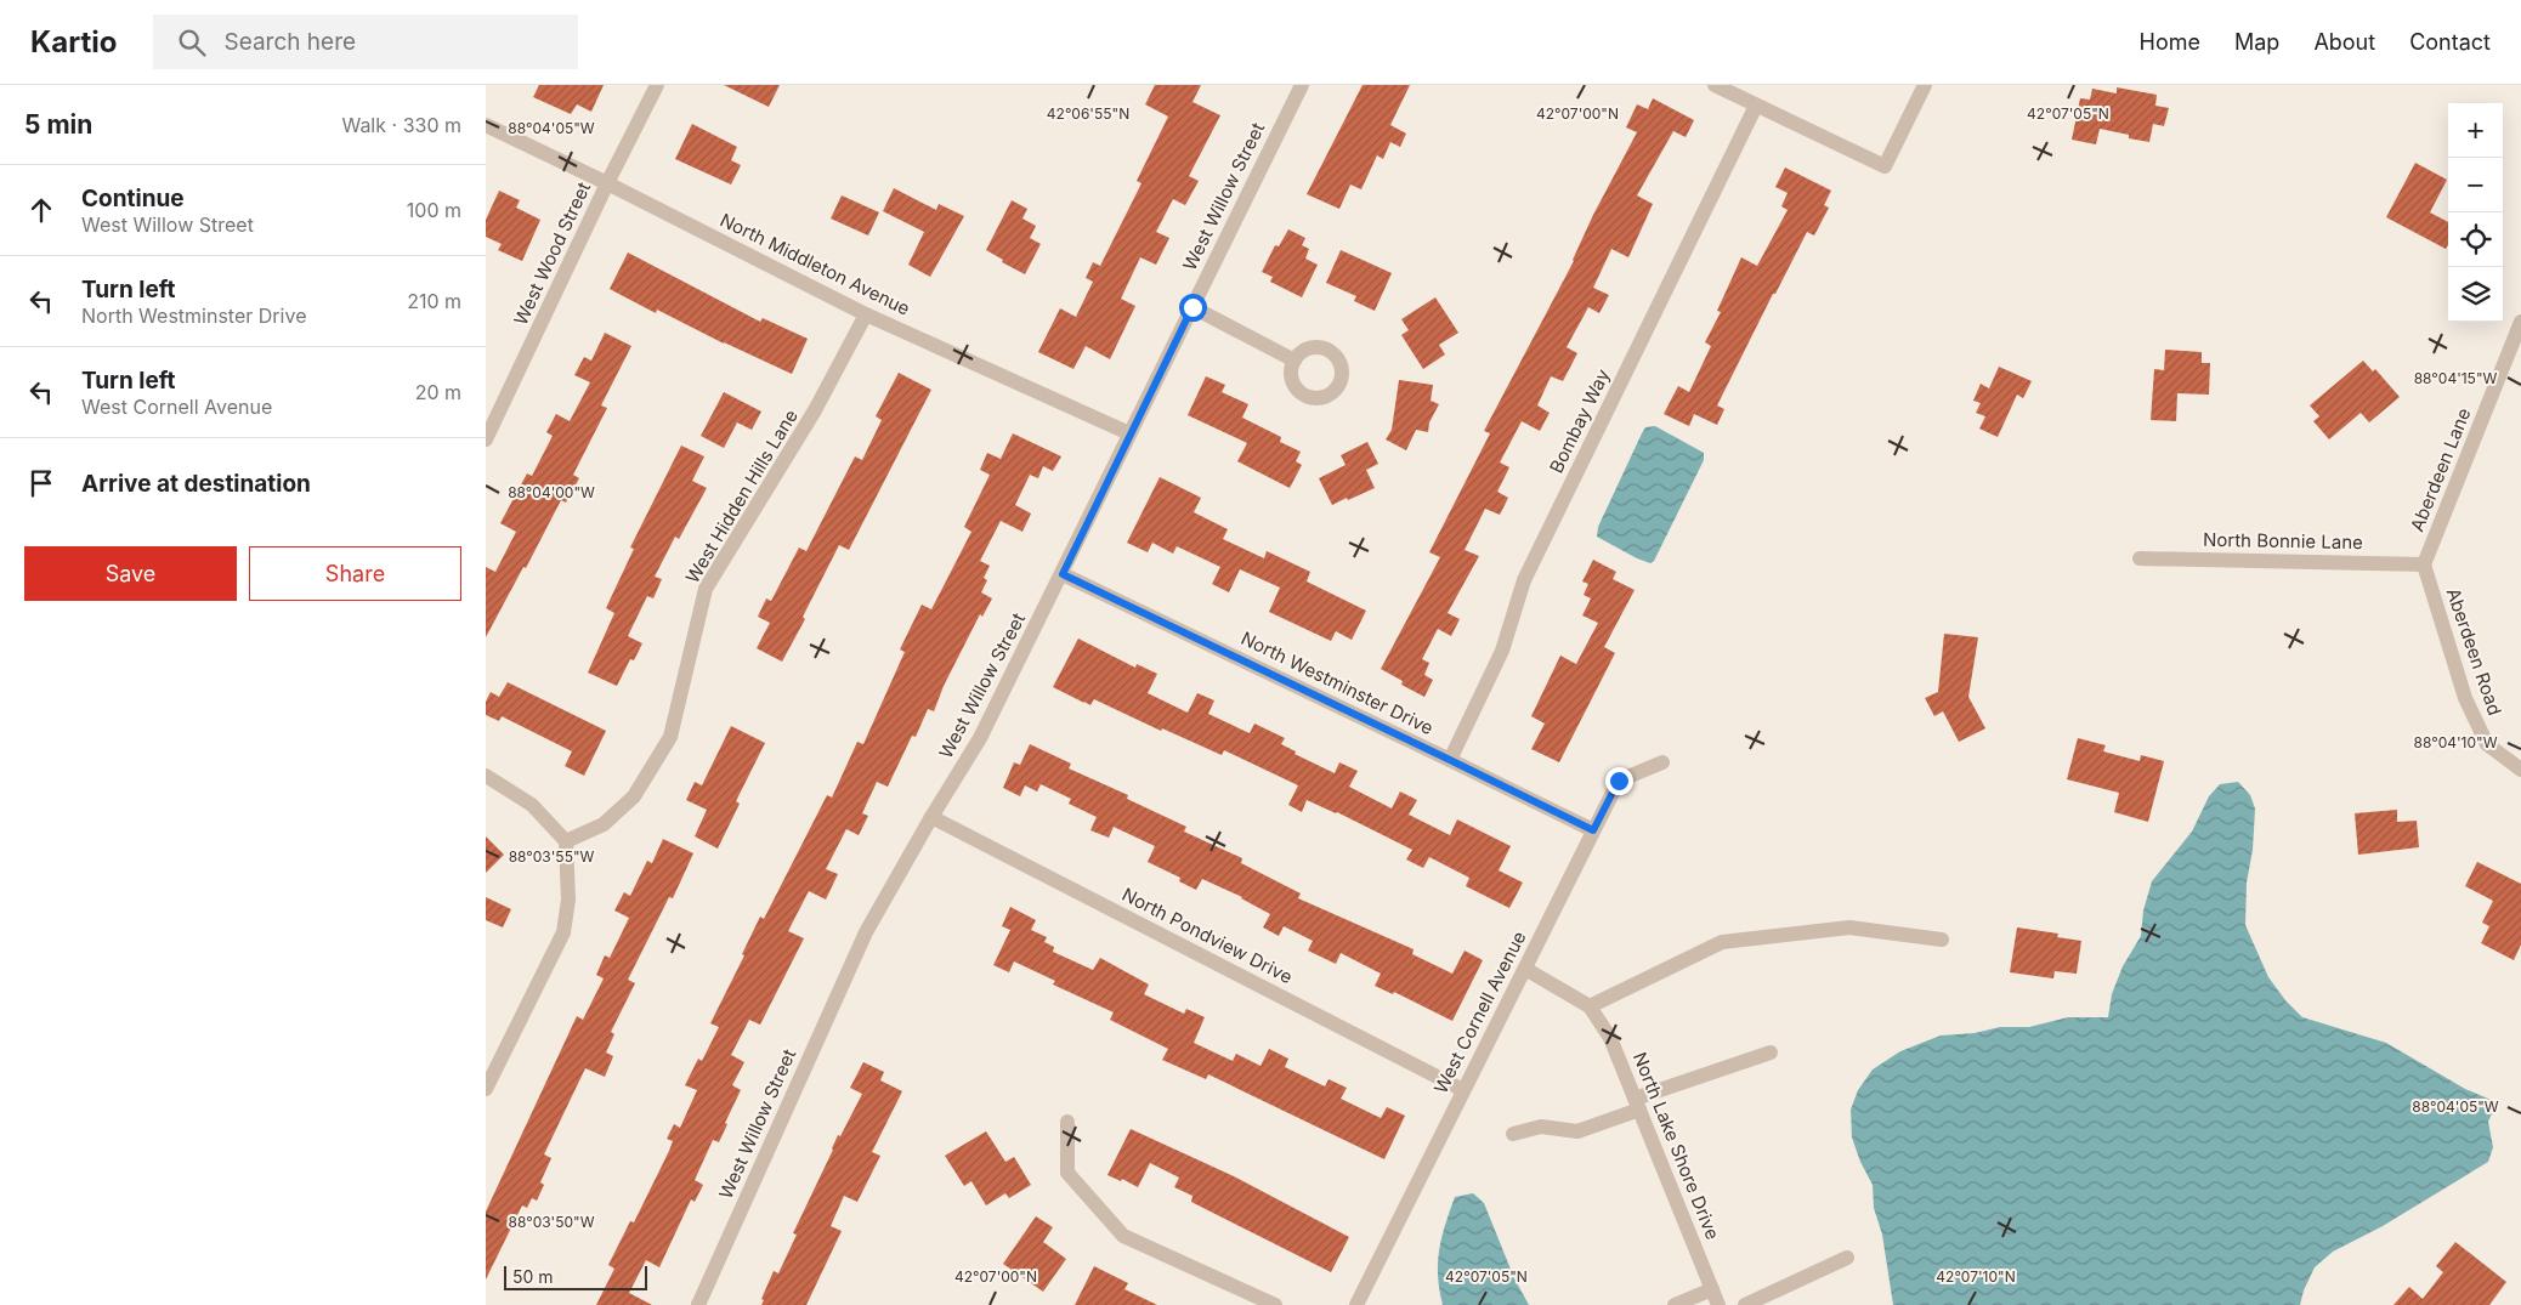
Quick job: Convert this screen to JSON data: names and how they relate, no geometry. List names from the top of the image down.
{
  "streets": {
    "street": [
      "West Willow Street",
      "West Wood Street",
      "North Middleton Avenue",
      "Bombay Way",
      "Aberdeen Lane",
      "West Hidden Hills Lane",
      "North Bonnie Lane",
      "Aberdeen Road",
      "North Westminster Drive",
      "North Pondview Drive",
      "West Cornell Avenue",
      "North Lake Shore Drive"
    ]
  },
  "crossings": [
    ["West Willow Street", "North Middleton Avenue"],
    ["West Willow Street", "North Westminster Drive"],
    ["West Willow Street", "North Pondview Drive"],
    ["West Wood Street", "North Middleton Avenue"],
    ["North Middleton Avenue", "West Hidden Hills Lane"],
    ["Bombay Way", "North Westminster Drive"],
    ["Aberdeen Lane", "North Bonnie Lane"],
    ["Aberdeen Lane", "Aberdeen Road"],
    ["North Bonnie Lane", "Aberdeen Road"],
    ["North Westminster Drive", "West Cornell Avenue"],
    ["North Pondview Drive", "West Cornell Avenue"],
    ["West Cornell Avenue", "North Lake Shore Drive"]
  ],
  "scale_bar": "50 m",
  "page": {
    "header": "Kartio",
    "search": "Search here",
    "nav": [
      "Home",
      "Map",
      "About",
      "Contact"
    ],
    "heading": ["5 min", "Walk · 330 m"],
    "map_buttons": ["+", "−"],
    "list": [
      ["Continue", "West Willow Street", "100 m"],
      ["Turn left", "North Westminster Drive", "210 m"],
      ["Turn left", "West Cornell Avenue", "20 m"],
      "Arrive at destination"
    ],
    "buttons": ["Save", "Share"],
    "scale": "50 m"
  },
  "coordinates": [
    "42°06'55\"N",
    "42°07'00\"N",
    "42°07'05\"N",
    "88°04'05\"W",
    "88°04'15\"W",
    "88°04'00\"W",
    "88°04'10\"W",
    "88°03'55\"W",
    "88°03'50\"W",
    "42°07'10\"N"
  ]
}
